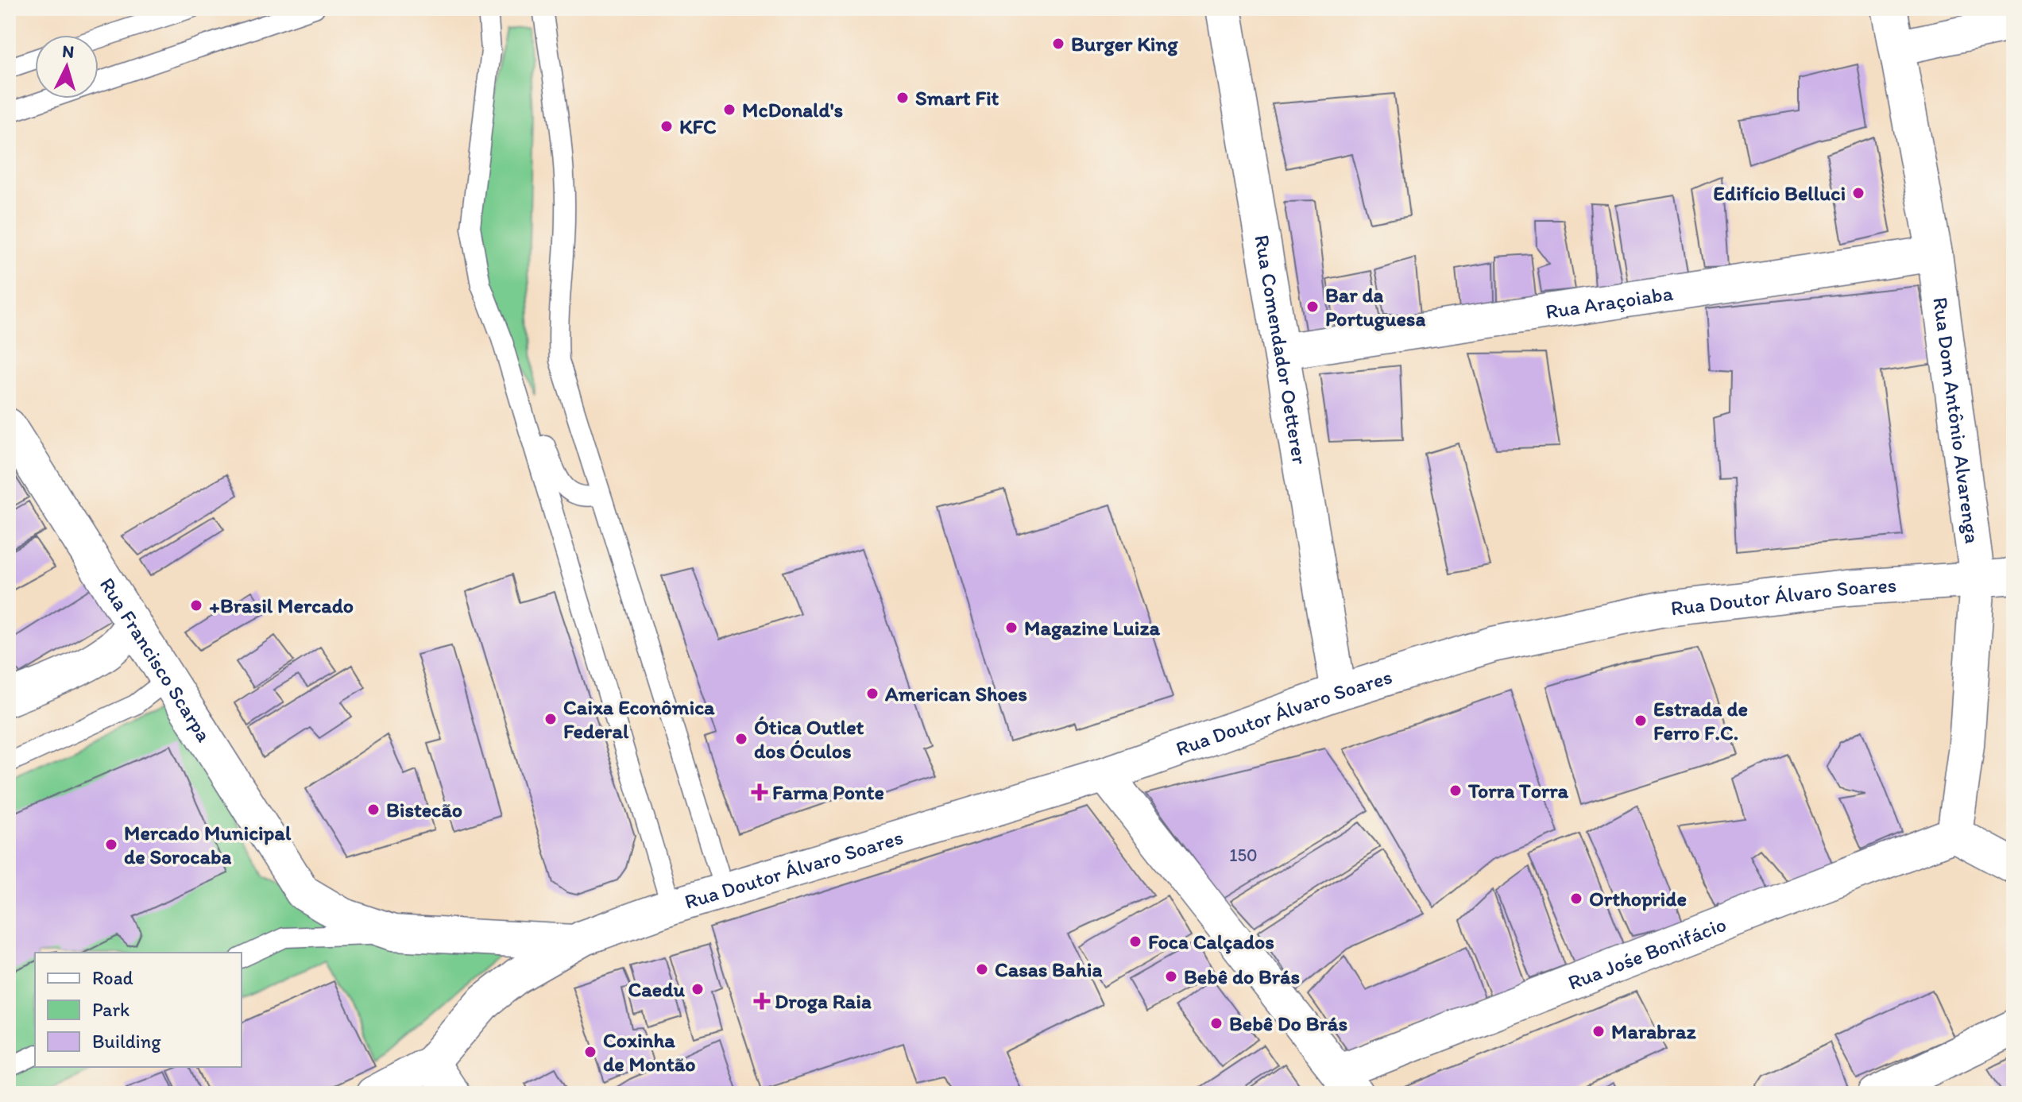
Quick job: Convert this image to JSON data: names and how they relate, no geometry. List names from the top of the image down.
{
  "streets": {
    "street": [
      "Rua Araçoiaba",
      "Rua Comendador Oetterer",
      "Rua Dom Antônio Alvarenga",
      "Rua Doutor Álvaro Soares",
      "Rua Francisco Scarpa",
      "Rua Jośe Bonifácio"
    ]
  },
  "crossings": [
    ["Rua Araçoiaba", "Rua Comendador Oetterer"],
    ["Rua Araçoiaba", "Rua Dom Antônio Alvarenga"],
    ["Rua Comendador Oetterer", "Rua Doutor Álvaro Soares"],
    ["Rua Dom Antônio Alvarenga", "Rua Doutor Álvaro Soares"],
    ["Rua Dom Antônio Alvarenga", "Rua Jośe Bonifácio"]
  ],
  "places": {
    "other": [
      "Burger King",
      "Smart Fit",
      "McDonald's",
      "KFC",
      "Edifício Belluci",
      "Bar da Portuguesa",
      "+Brasil Mercado",
      "Magazine Luiza",
      "American Shoes",
      "Caixa Econômica Federal",
      "Estrada de Ferro F.C.",
      "Ótica Outlet dos Óculos",
      "Torra Torra",
      "Bistecão",
      "Mercado Municipal de Sorocaba",
      "Orthopride",
      "Foca Calçados",
      "Casas Bahia",
      "Bebê do Brás",
      "Caedu",
      "Bebê Do Brás",
      "Marabraz",
      "Coxinha de Montão"
    ],
    "health": ["Farma Ponte", "Droga Raia"]
  },
  "house_numbers": ["150"],
  "legend": ["Road", "Park", "Building"],
  "north": "top"
}
